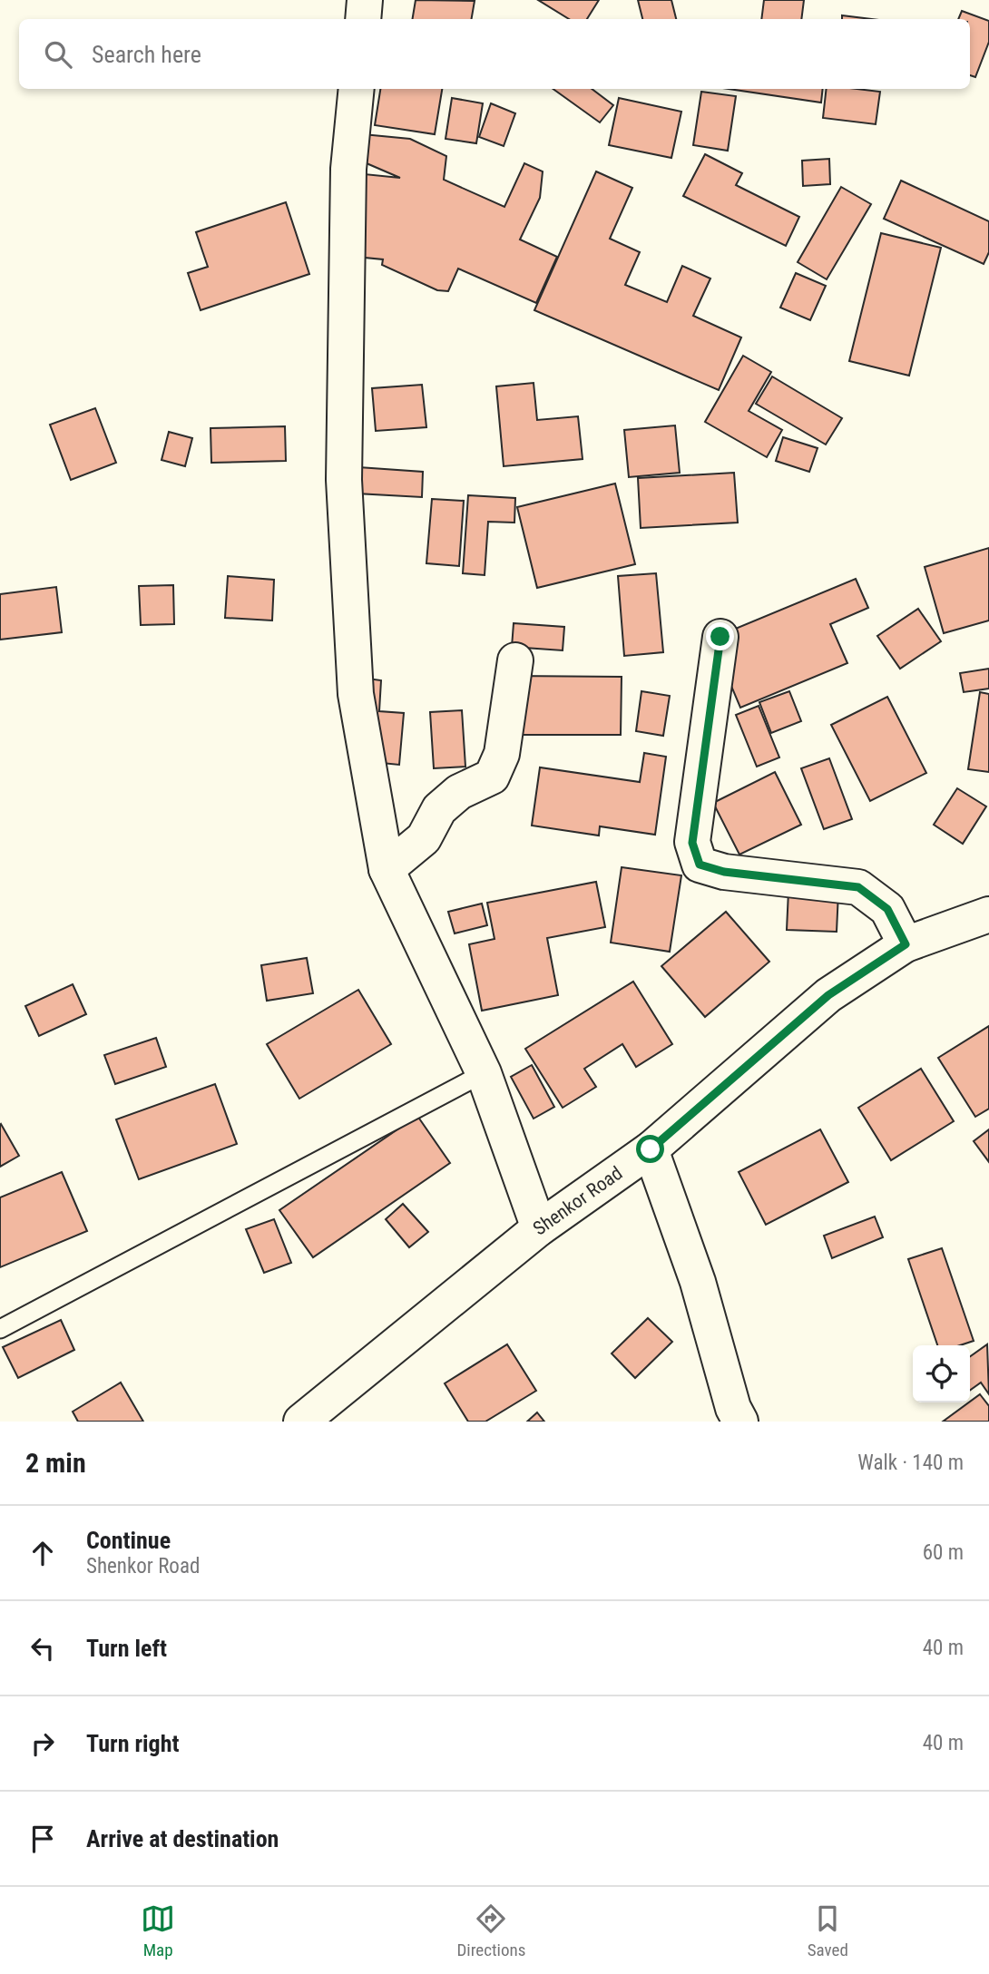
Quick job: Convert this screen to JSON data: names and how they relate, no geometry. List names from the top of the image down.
{
  "streets": {
    "street": ["Shenkor Road"]
  },
  "page": {
    "search": "Search here",
    "heading": ["2 min", "Walk · 140 m"],
    "list": [
      ["Continue", "Shenkor Road", "60 m"],
      ["Turn left", "40 m"],
      ["Turn right", "40 m"],
      "Arrive at destination"
    ],
    "nav": ["Map", "Directions", "Saved"]
  }
}
